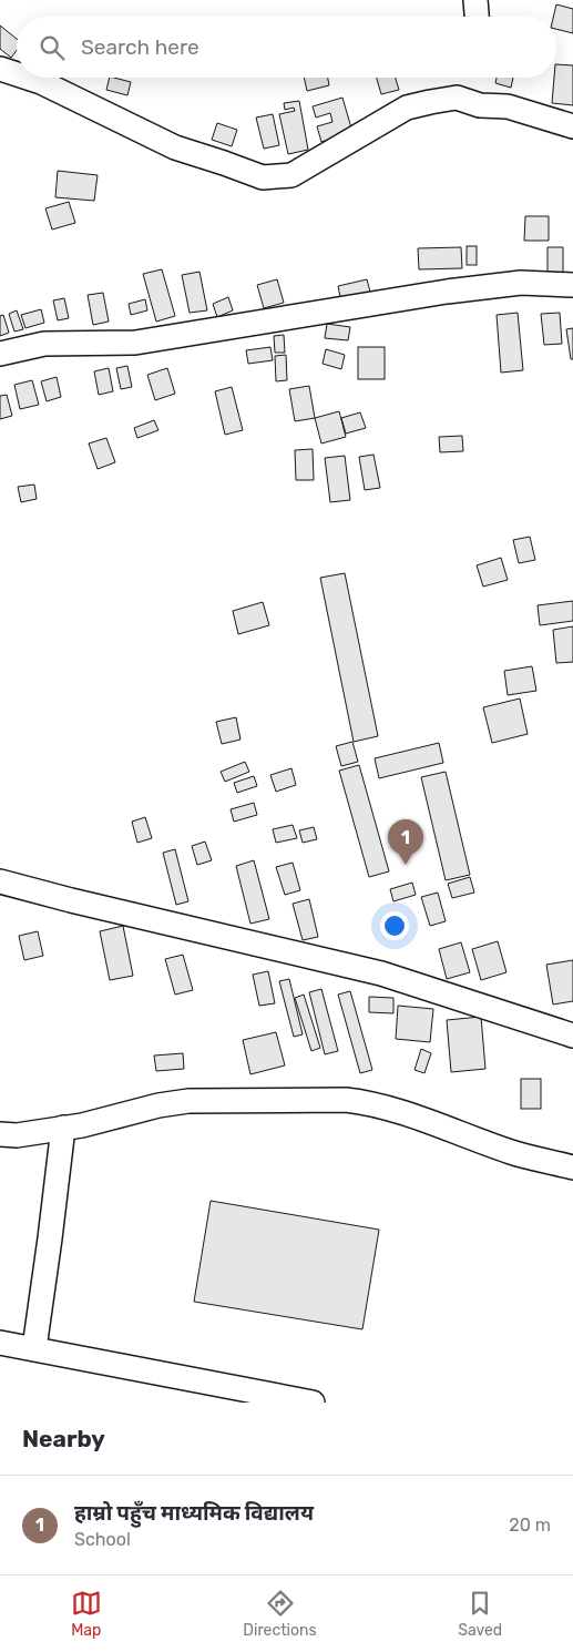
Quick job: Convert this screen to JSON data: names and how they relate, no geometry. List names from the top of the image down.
{
  "page": {
    "search": "Search here",
    "pins": "1",
    "heading": "Nearby",
    "list": [
      {
        "mark": "1",
        "name": "हाम्रो पहुँच माध्यमिक विद्यालय",
        "note": "School",
        "value": "20 m"
      }
    ],
    "nav": ["Map", "Directions", "Saved"]
  }
}
